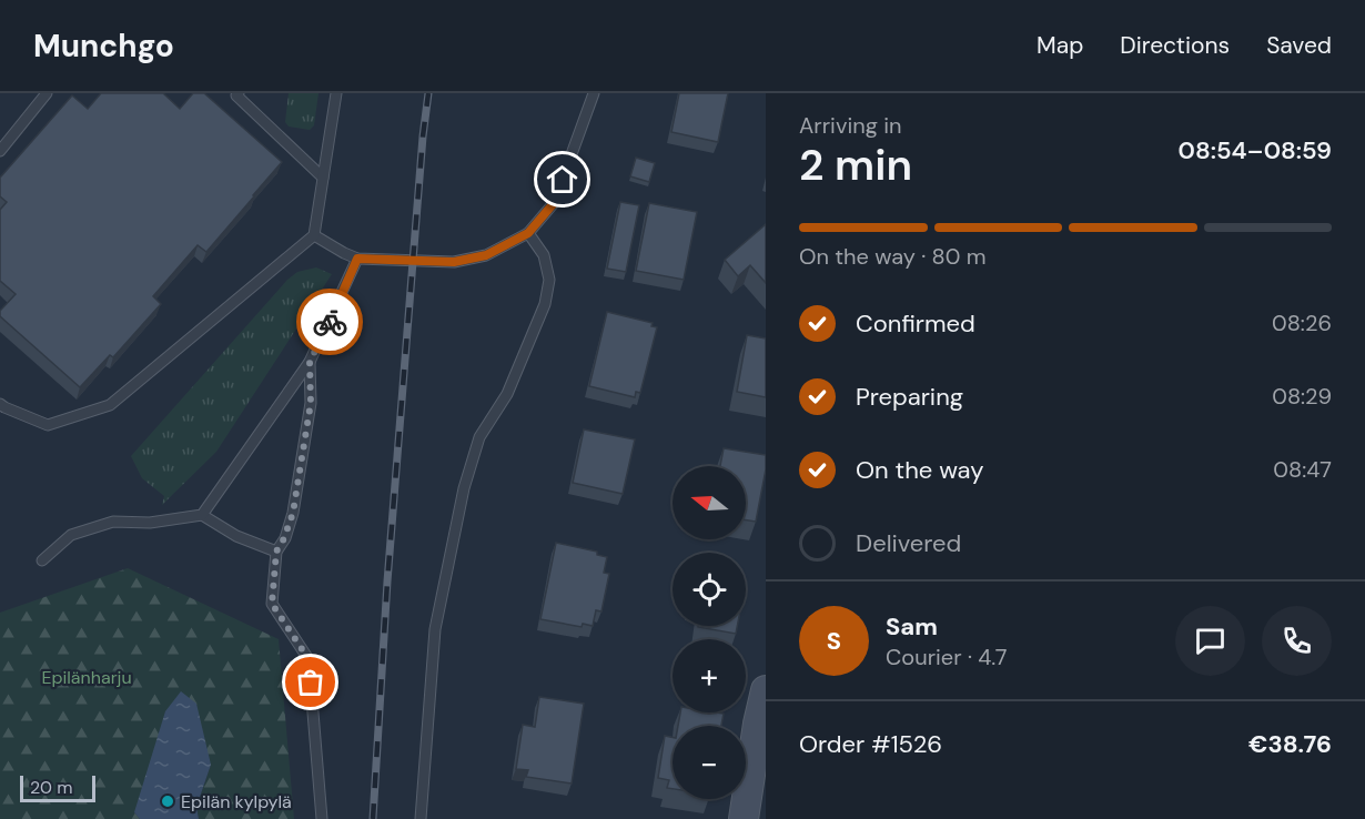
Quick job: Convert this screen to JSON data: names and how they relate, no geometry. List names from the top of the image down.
{
  "parks": ["Epilänharju"],
  "places": ["Epilän kylpylä"],
  "scale_bar": "20 m",
  "north": "left",
  "page": {
    "header": "Munchgo",
    "nav": ["Map", "Directions", "Saved"],
    "heading": ["2 min", "Arriving in", "08:54–08:59"],
    "panel": [
      "Sam",
      "Courier · 4.7",
      "Order #1526",
      "€38.76"
    ],
    "bar": "On the way · 80 m",
    "list": [
      ["Confirmed", "08:26"],
      ["Preparing", "08:29"],
      ["On the way", "08:47"],
      "Delivered"
    ],
    "map_buttons": ["+", "−"],
    "round": "S",
    "scale": "20 m"
  }
}
